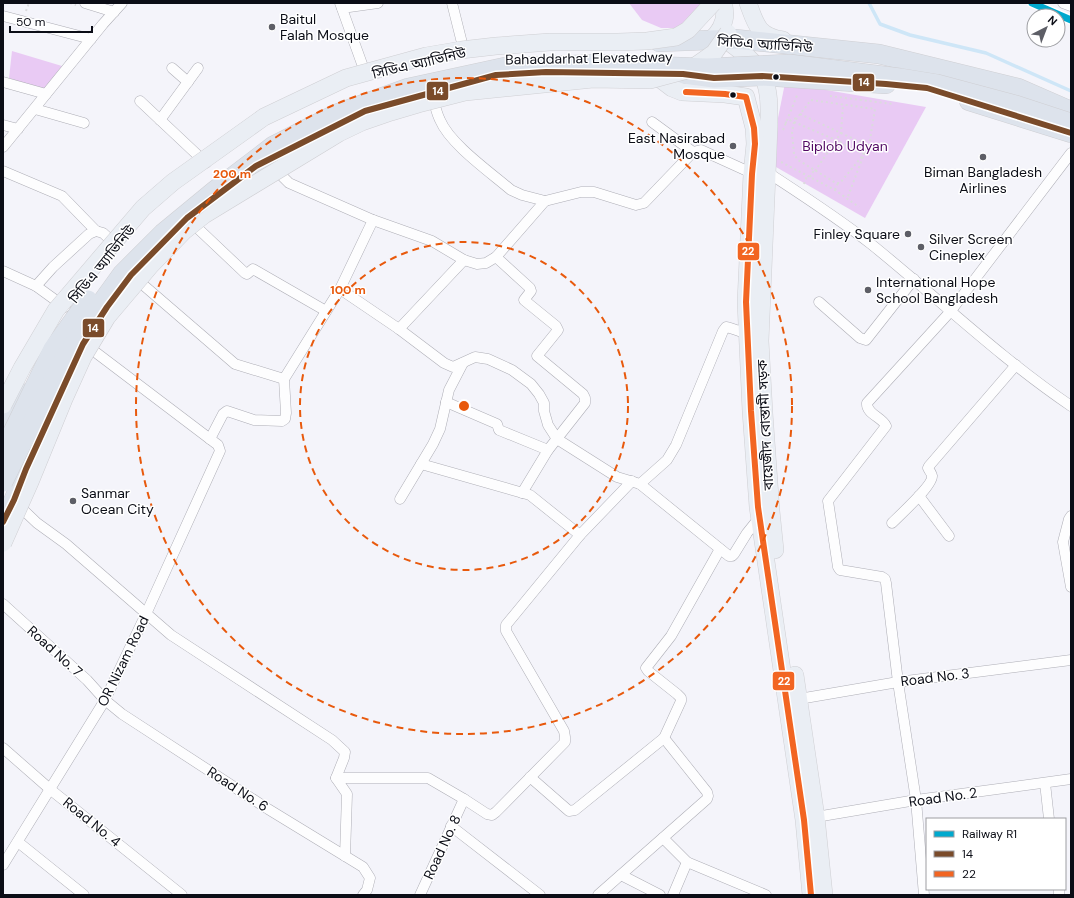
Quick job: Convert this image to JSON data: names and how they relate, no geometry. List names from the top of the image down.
{
  "streets": {
    "highway": ["সিডিএ অ্যাভিনিউ", "Bahaddarhat Elevatedway"],
    "main road": ["বায়েজীদ বোস্তামী সড়ক"],
    "street": [
      "Road No. 7",
      "OR Nizam Road",
      "Road No. 3",
      "Road No. 6",
      "Road No. 2",
      "Road No. 4",
      "Road No. 8"
    ]
  },
  "crossings": [
    ["সিডিএ অ্যাভিনিউ", "বায়েজীদ বোস্তামী সড়ক"],
    ["বায়েজীদ বোস্তামী সড়ক", "Road No. 3"],
    ["বায়েজীদ বোস্তামী সড়ক", "Road No. 2"],
    ["Road No. 7", "OR Nizam Road"],
    ["Road No. 7", "Road No. 6"],
    ["OR Nizam Road", "Road No. 6"],
    ["OR Nizam Road", "Road No. 4"]
  ],
  "parks": ["Biplob Udyan"],
  "places": [
    "Baitul Falah Mosque",
    "East Nasirabad Mosque",
    "Biman Bangladesh Airlines",
    "Finley Square",
    "Silver Screen Cineplex",
    "International Hope School Bangladesh",
    "Sanmar Ocean City"
  ],
  "lines": ["rail line R1", "transit line 14", "transit line 22"],
  "legend": ["Railway R1", "14", "22"],
  "scale_bar": "50 m",
  "north": "top right",
  "rings": ["200 m", "100 m"]
}
